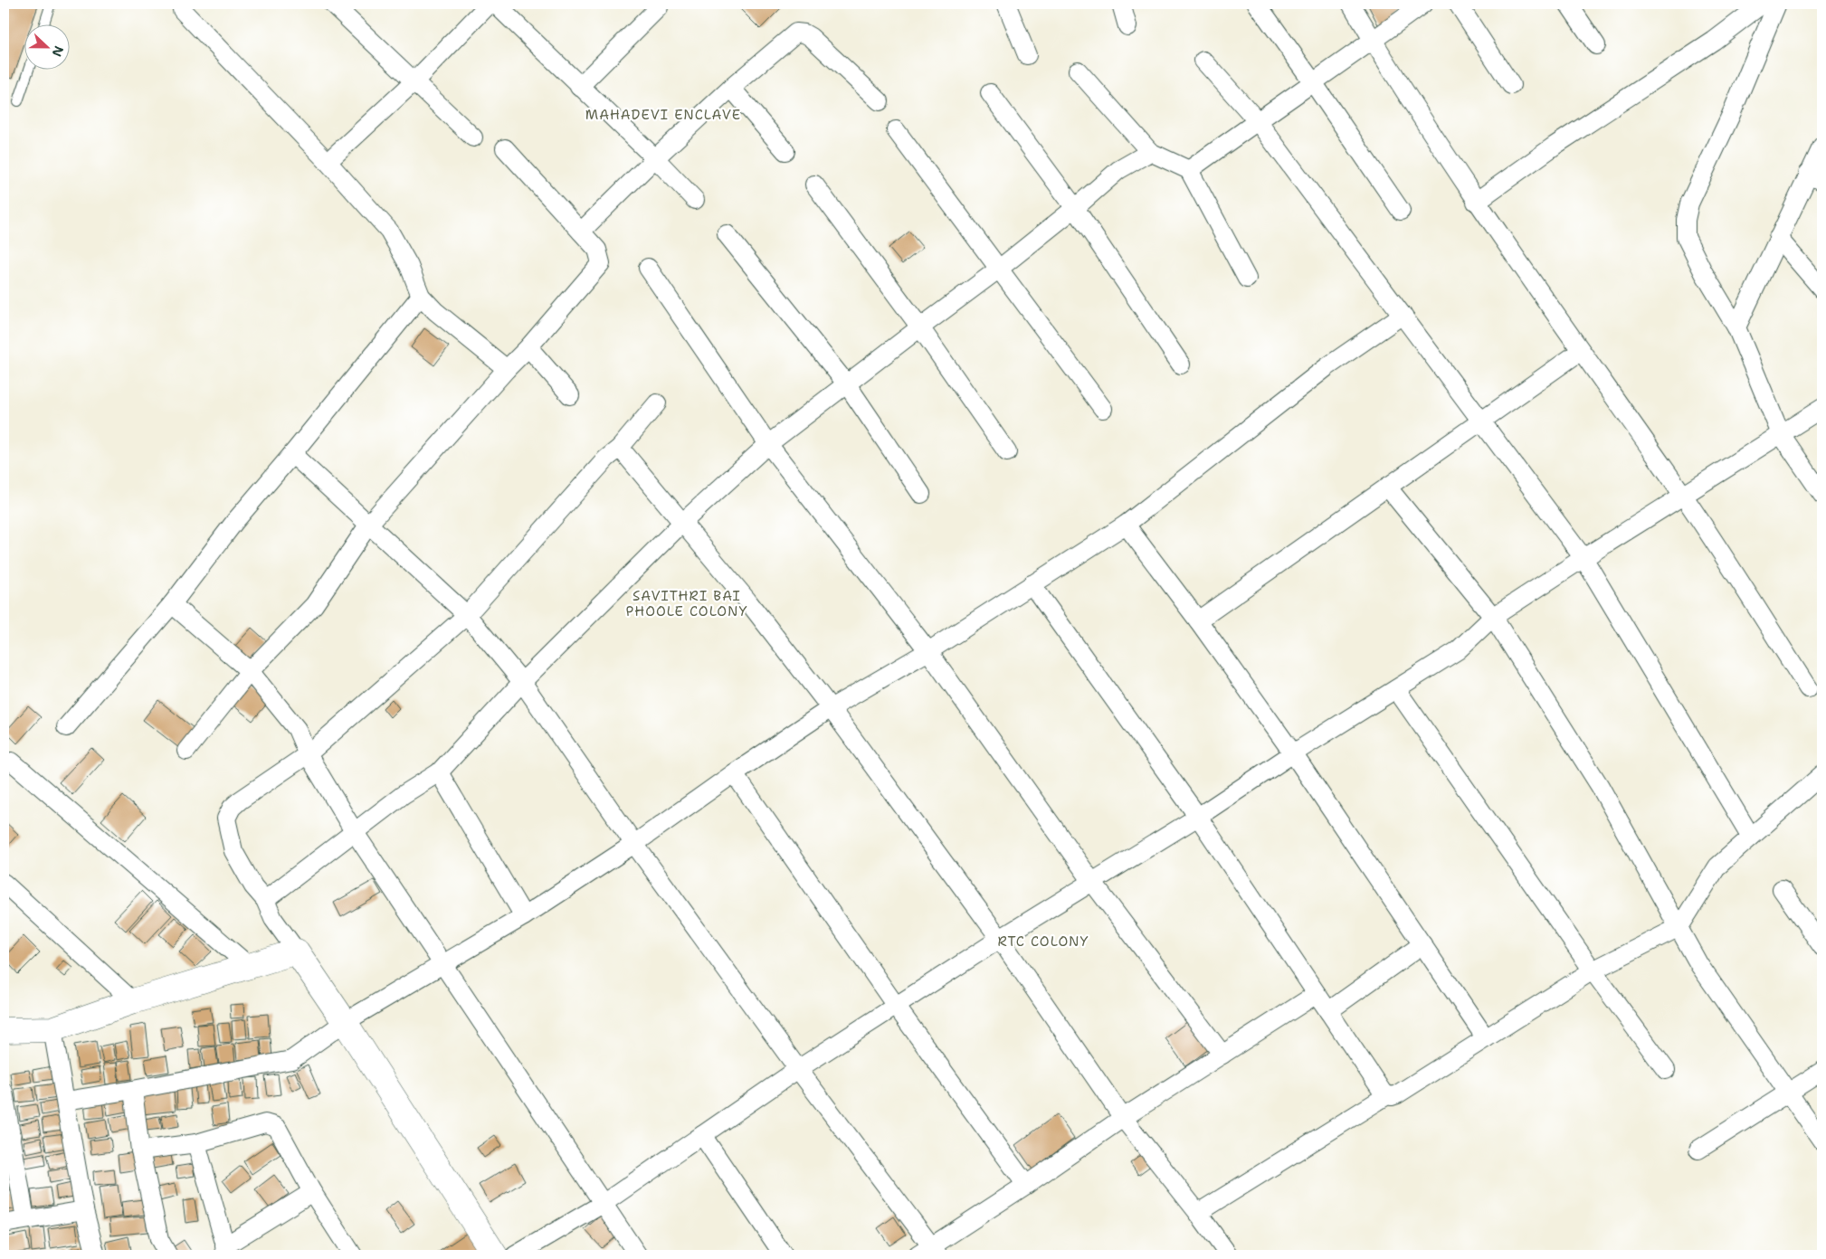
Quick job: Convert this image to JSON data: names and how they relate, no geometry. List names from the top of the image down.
{
  "districts": ["MAHADEVI ENCLAVE", "SAVITHRI BAI PHOOLE COLONY", "RTC COLONY"],
  "north": "right"
}
